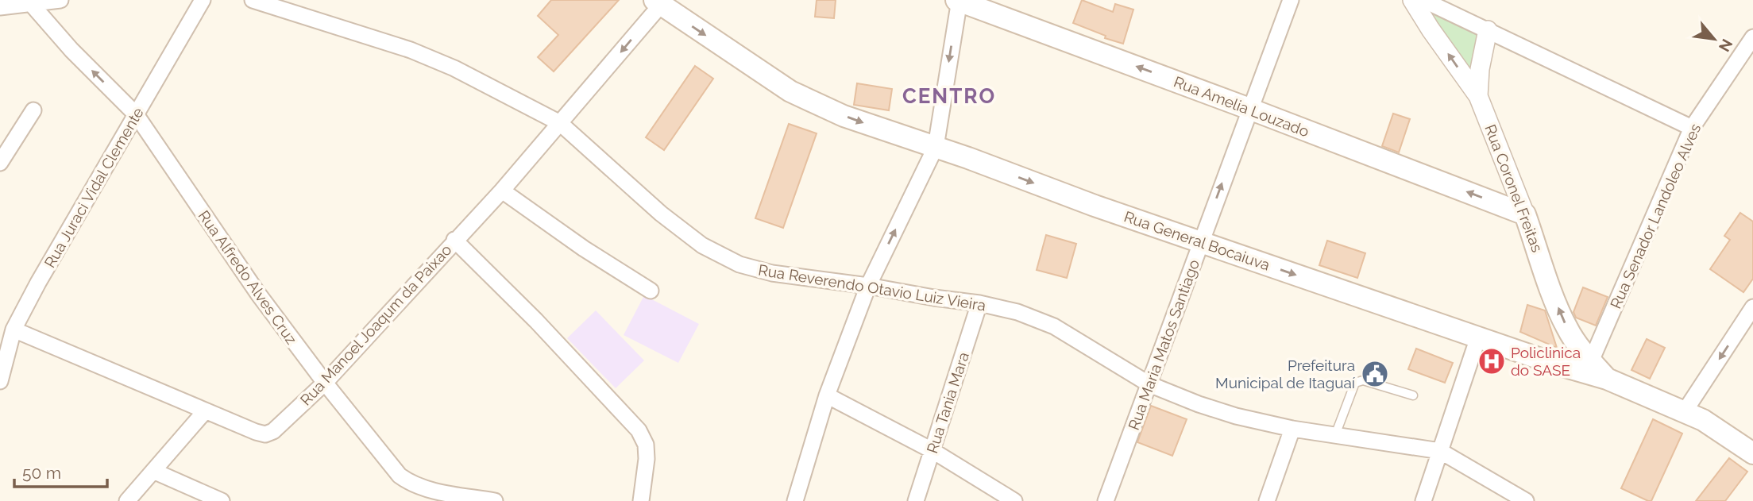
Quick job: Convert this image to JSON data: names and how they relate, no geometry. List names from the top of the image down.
{
  "streets": {
    "main road": ["Rua Amelia Louzado", "Rua Coronel Freitas", "Rua General Bocaiuva"],
    "street": [
      "Rua Juraci Vidal Clemente",
      "Rua Senador Landoleo Alves",
      "Rua Alfredo Alves Cruz",
      "Rua Reverendo Otavio Luiz Vieira",
      "Rua Manoel Joaqum da Paixao",
      "Rua Maria Matos Santiago",
      "Rua Tania Mara"
    ]
  },
  "crossings": [
    ["Rua Amelia Louzado", "Rua Coronel Freitas"],
    ["Rua Amelia Louzado", "Rua Maria Matos Santiago"],
    ["Rua Juraci Vidal Clemente", "Rua Alfredo Alves Cruz"],
    ["Rua Juraci Vidal Clemente", "Rua Manoel Joaqum da Paixao"],
    ["Rua Coronel Freitas", "Rua Senador Landoleo Alves"],
    ["Rua Coronel Freitas", "Rua General Bocaiuva"],
    ["Rua Senador Landoleo Alves", "Rua General Bocaiuva"],
    ["Rua General Bocaiuva", "Rua Manoel Joaqum da Paixao"],
    ["Rua General Bocaiuva", "Rua Maria Matos Santiago"],
    ["Rua Alfredo Alves Cruz", "Rua Manoel Joaqum da Paixao"],
    ["Rua Reverendo Otavio Luiz Vieira", "Rua Manoel Joaqum da Paixao"],
    ["Rua Reverendo Otavio Luiz Vieira", "Rua Maria Matos Santiago"],
    ["Rua Reverendo Otavio Luiz Vieira", "Rua Tania Mara"]
  ],
  "one_way": ["Rua Amelia Louzado", "Rua Coronel Freitas", "Rua General Bocaiuva"],
  "districts": ["CENTRO"],
  "places": {
    "hospital": ["Policlinica do SASE"],
    "public building": ["Prefeitura Municipal de Itaguaí"]
  },
  "scale_bar": "50 m",
  "north": "bottom right"
}
